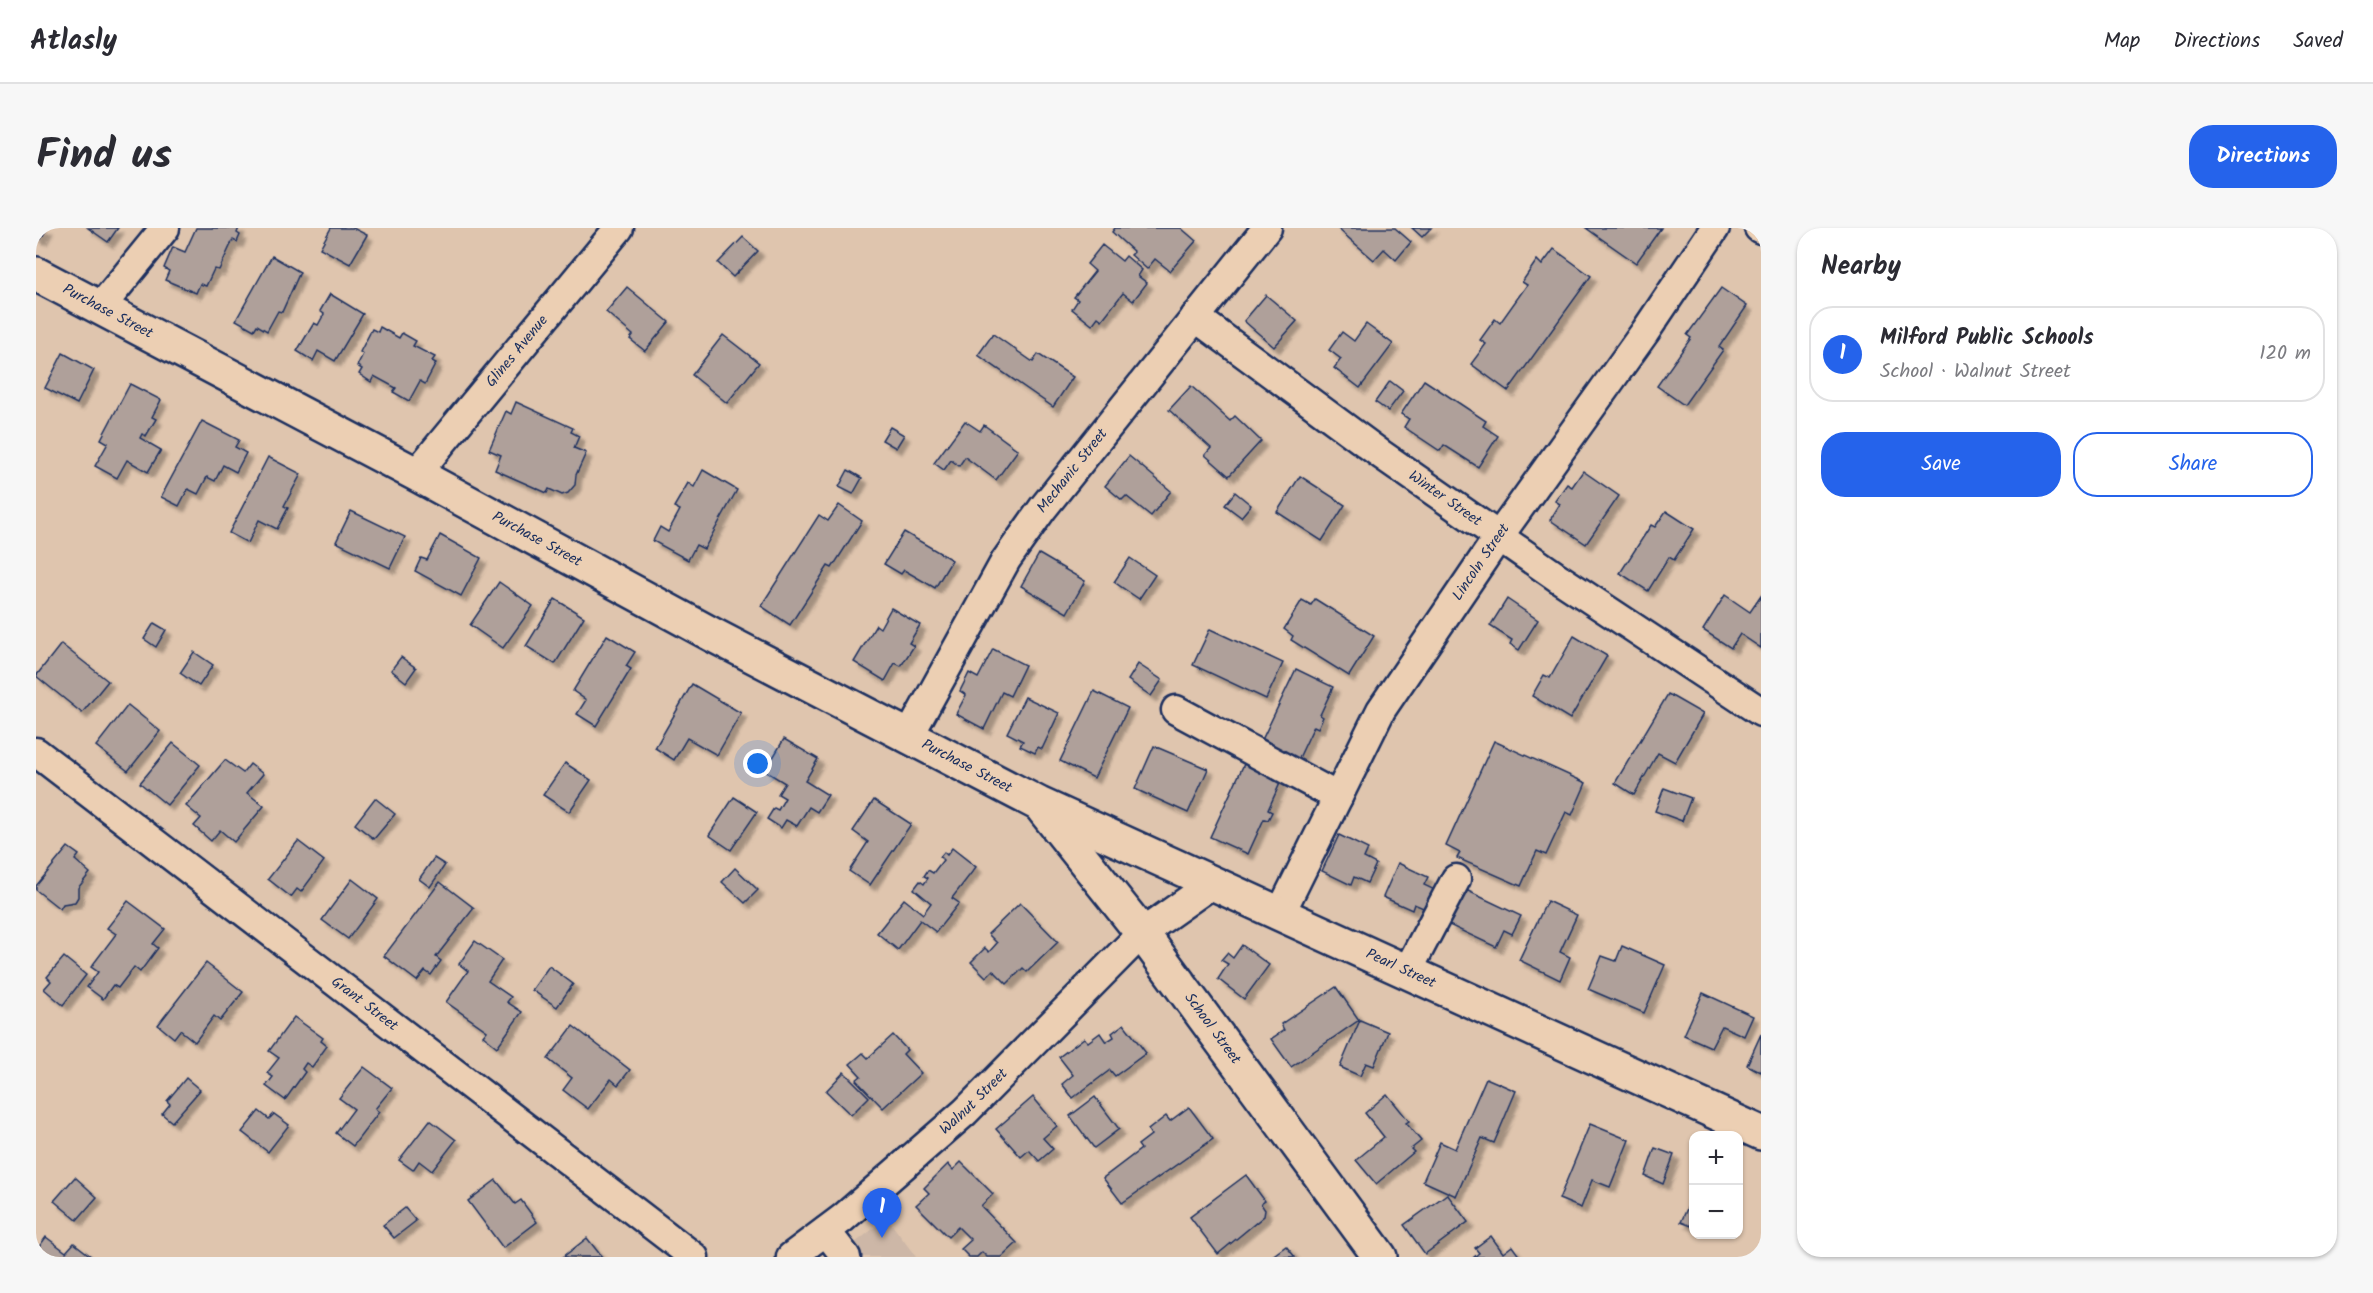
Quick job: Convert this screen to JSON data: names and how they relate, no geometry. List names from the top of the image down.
{
  "streets": {
    "main road": ["Purchase Street", "Pearl Street", "School Street"],
    "street": [
      "Glines Avenue",
      "Mechanic Street",
      "Winter Street",
      "Lincoln Street",
      "Grant Street",
      "Walnut Street"
    ]
  },
  "crossings": [
    ["Purchase Street", "Glines Avenue"],
    ["Purchase Street", "Mechanic Street"],
    ["Purchase Street", "Pearl Street"],
    ["Purchase Street", "School Street"],
    ["Mechanic Street", "Winter Street"],
    ["Winter Street", "Lincoln Street"],
    ["Lincoln Street", "Pearl Street"],
    ["Pearl Street", "School Street"],
    ["Pearl Street", "Walnut Street"],
    ["School Street", "Walnut Street"]
  ],
  "page": {
    "header": "Atlasly",
    "nav": ["Map", "Directions", "Saved"],
    "title": "Find us",
    "buttons": [
      "Directions",
      ["Save", "Share"]
    ],
    "heading": "Nearby",
    "list": [
      {
        "mark": "1",
        "name": "Milford Public Schools",
        "note": "School · Walnut Street",
        "value": "120 m"
      }
    ],
    "map_buttons": ["+", "−"],
    "pins": "1"
  }
}
